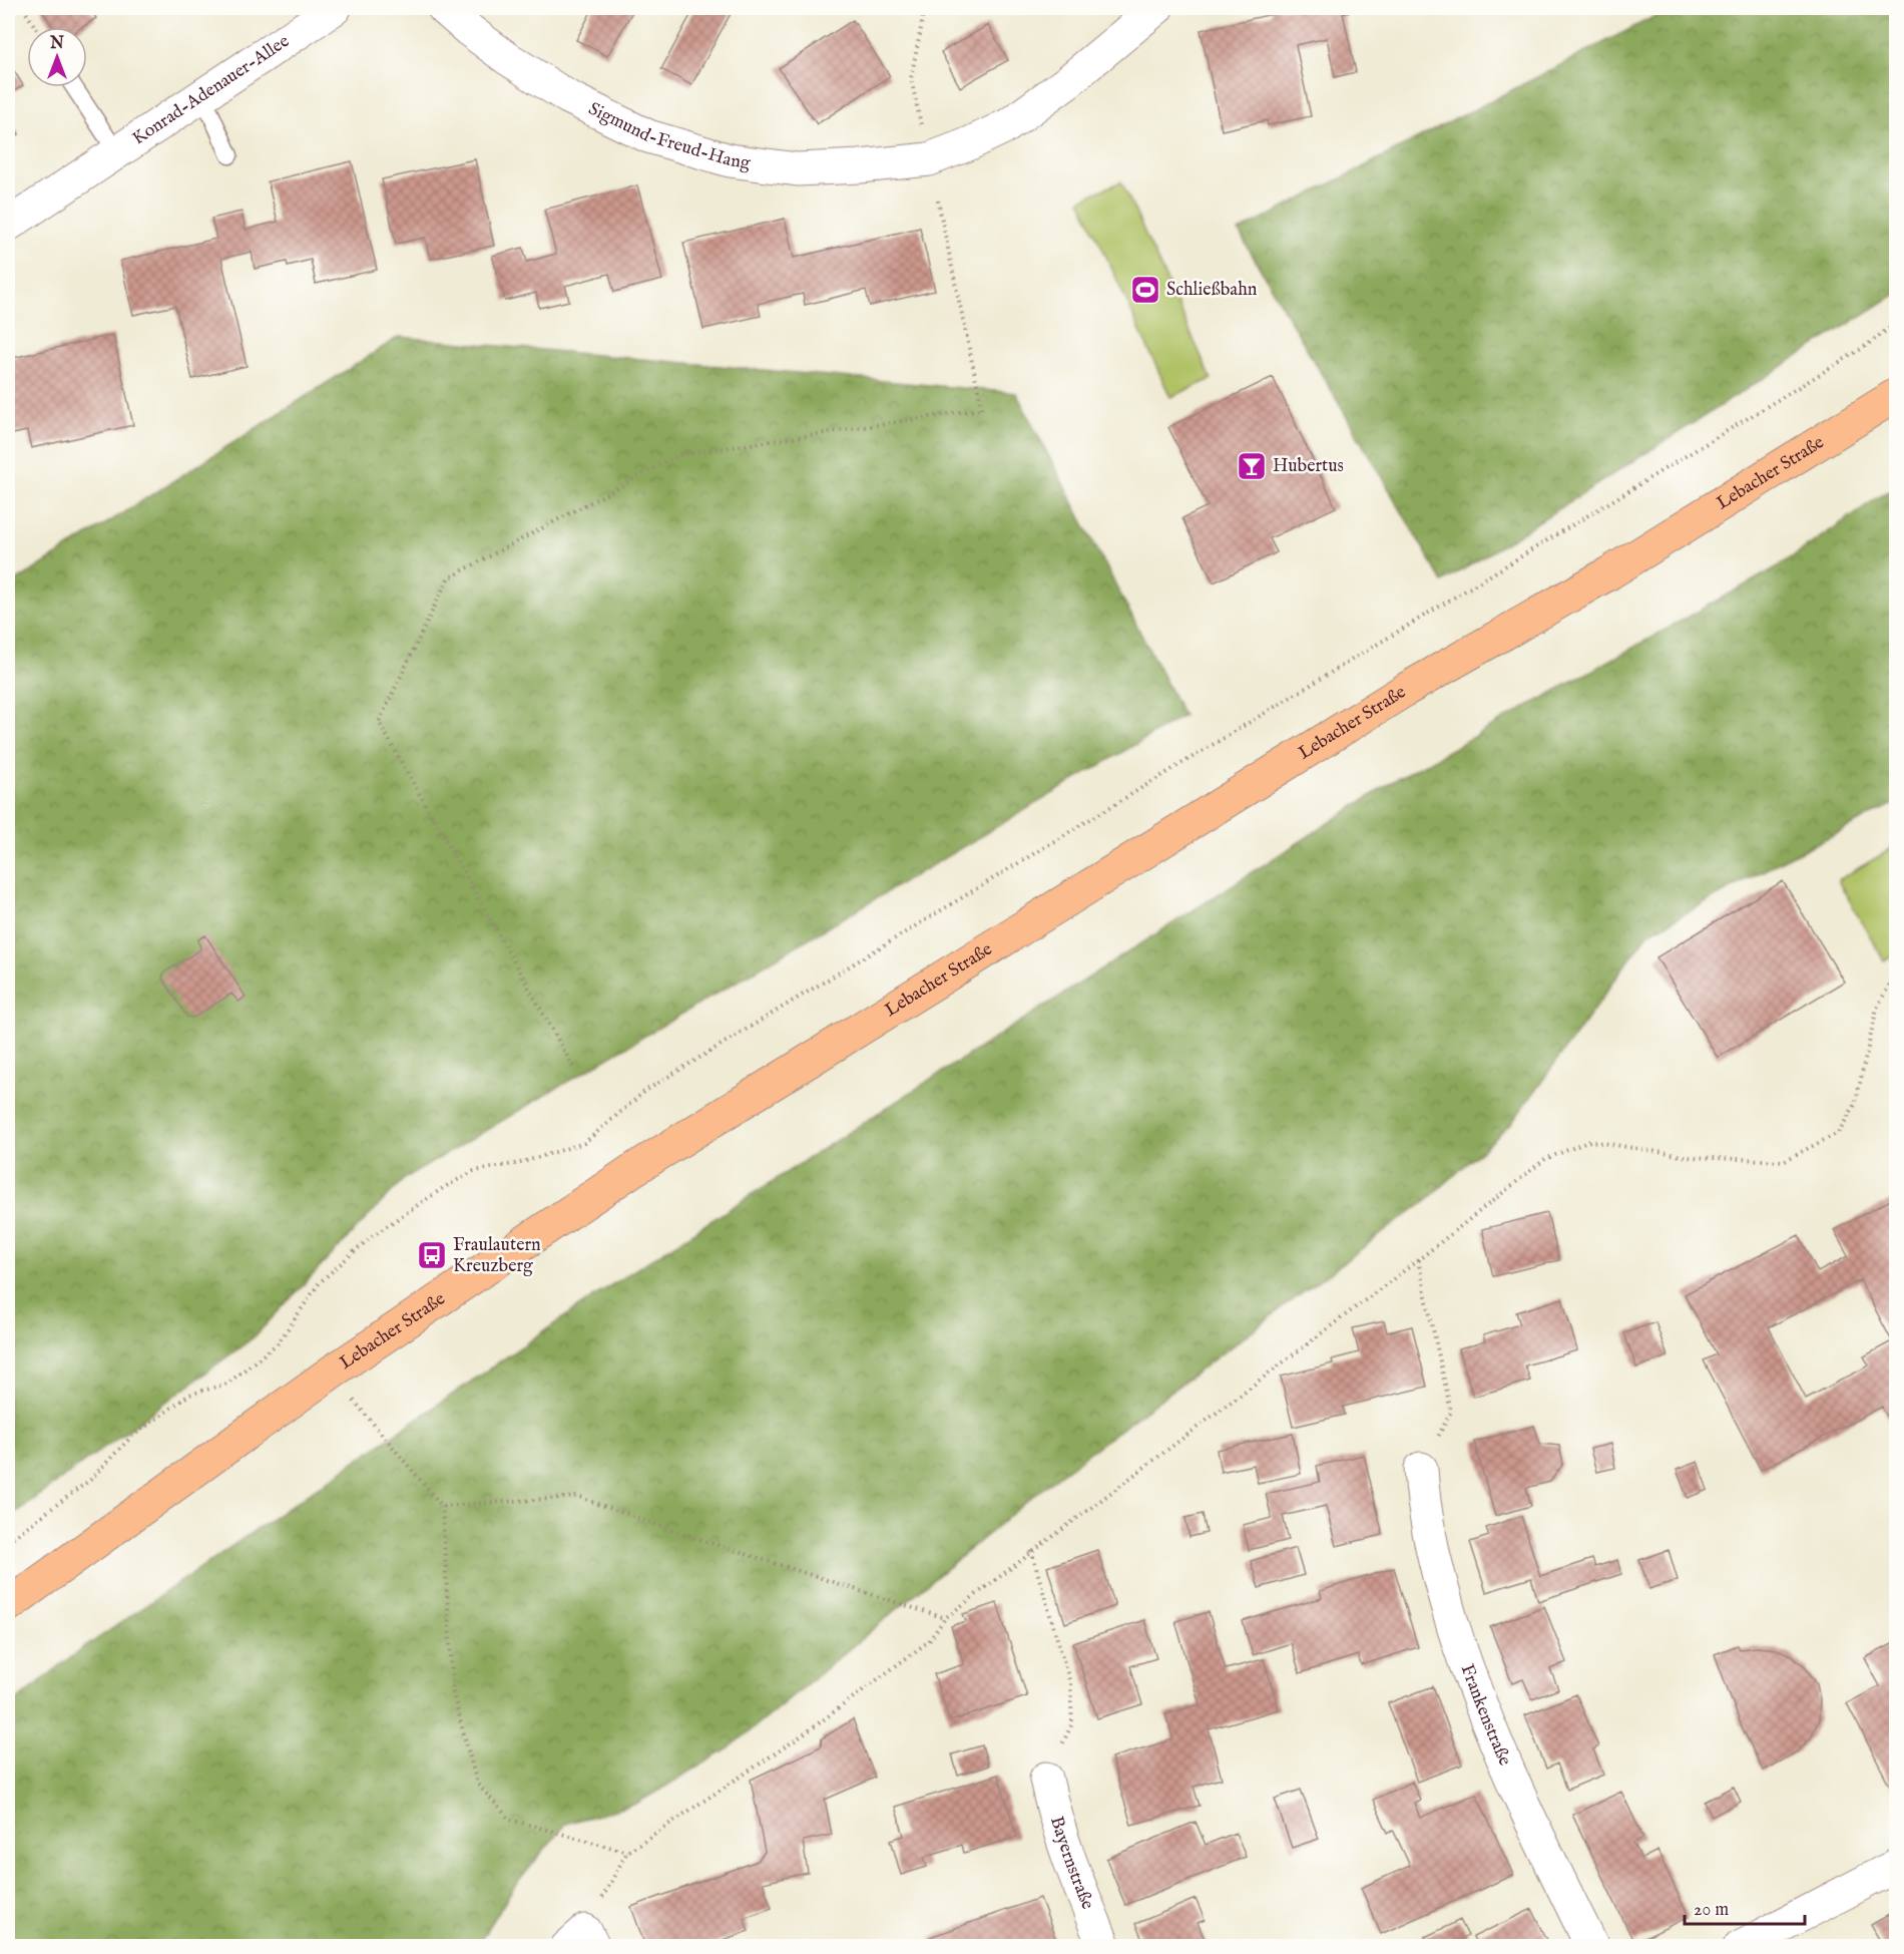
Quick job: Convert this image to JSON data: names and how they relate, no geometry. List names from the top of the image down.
{
  "streets": {
    "main road": ["Lebacher Straße"],
    "street": [
      "Konrad-Adenauer-Allee",
      "Sigmund-Freud-Hang",
      "Frankenstraße",
      "Bayernstraße"
    ]
  },
  "places": {
    "sports": ["Schließbahn"],
    "bar": ["Hubertus"],
    "bus stop": ["Fraulautern Kreuzberg"]
  },
  "scale_bar": "20 m",
  "north": "top"
}
